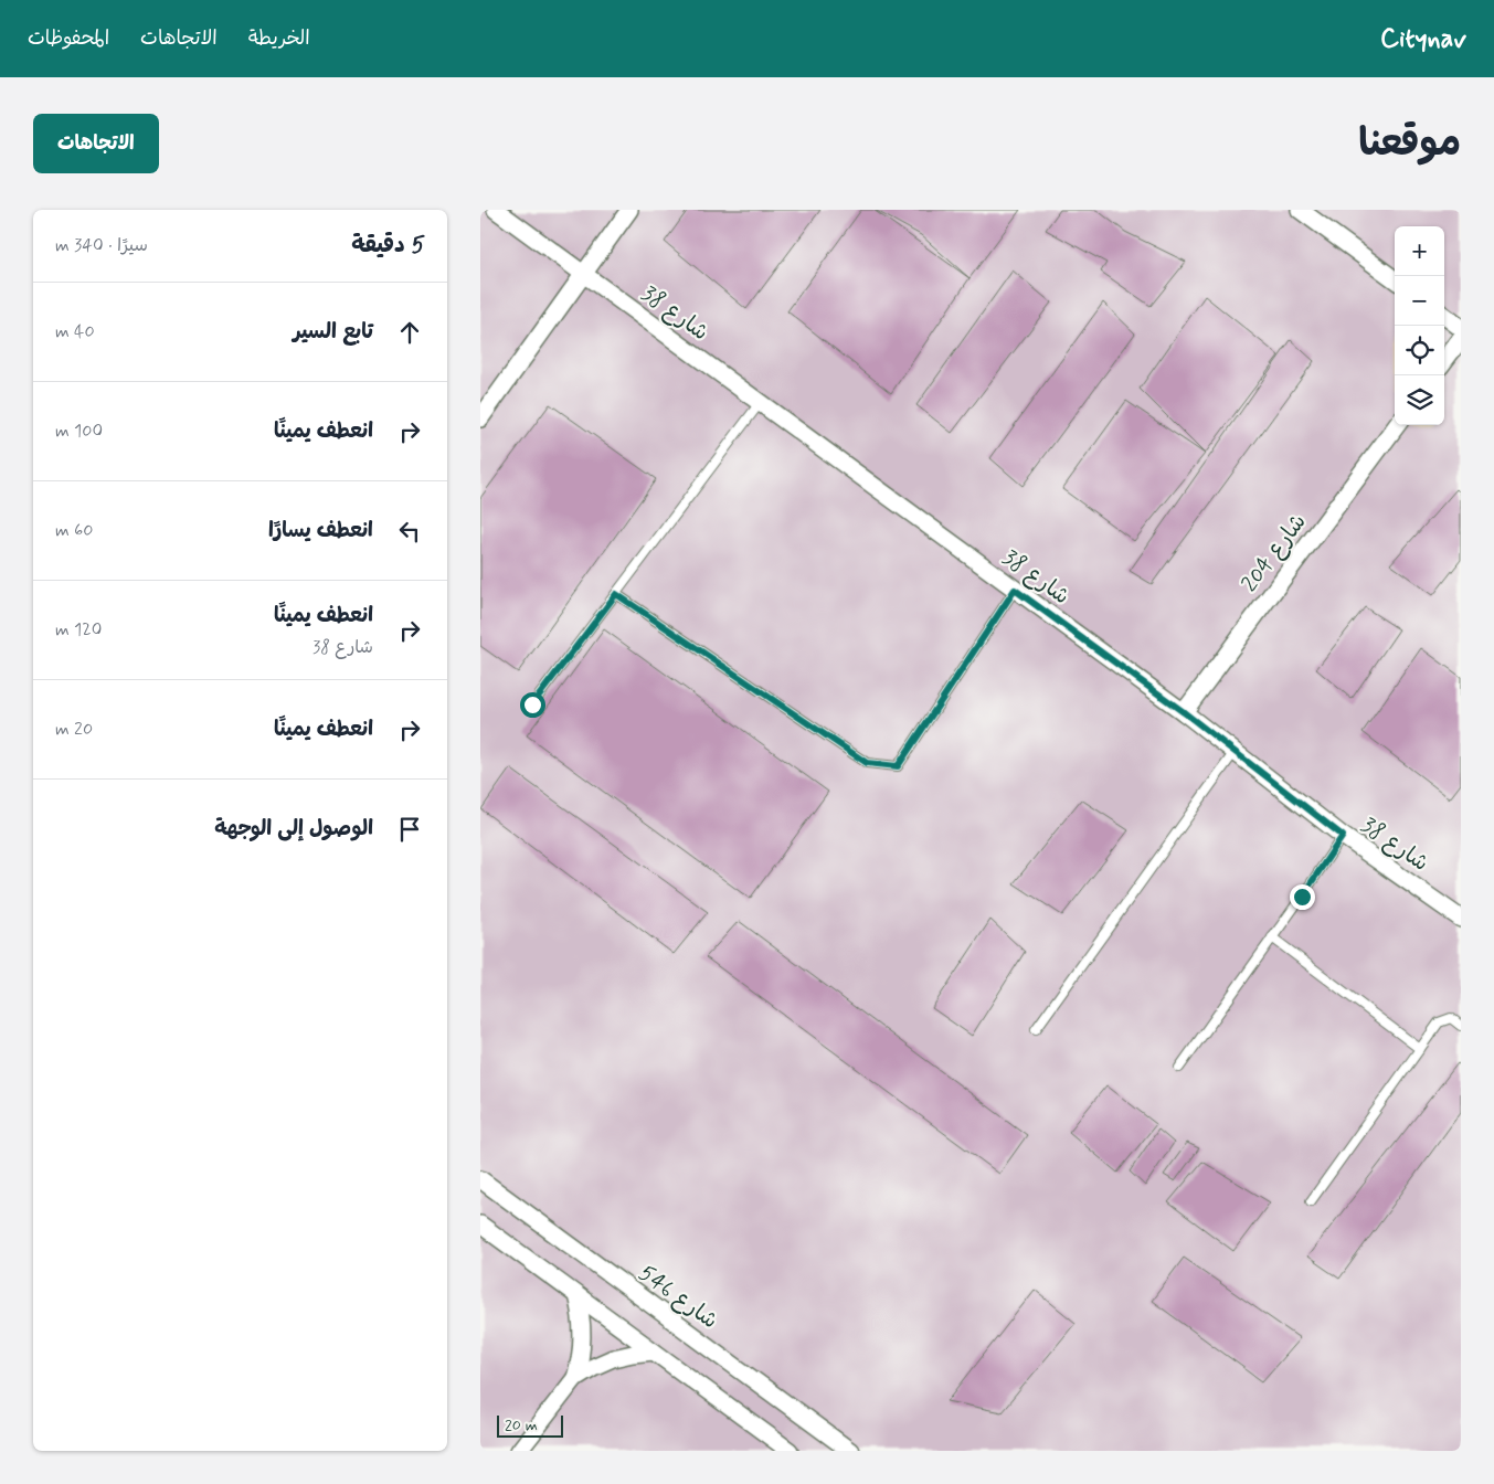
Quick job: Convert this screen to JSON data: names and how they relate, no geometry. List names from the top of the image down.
{
  "streets": {
    "street": ["شارع 38", "شارع 204", "شارع 546"]
  },
  "crossings": [
    ["شارع 38", "شارع 204"]
  ],
  "scale_bar": "20 m",
  "page": {
    "header": "Citynav",
    "nav": ["الخريطة", "الاتجاهات", "المحفوظات"],
    "title": "موقعنا",
    "buttons": "الاتجاهات",
    "heading": ["5 دقيقة", "سيرًا · 340 m"],
    "map_buttons": ["+", "−"],
    "list": [
      ["تابع السير", "40 m"],
      ["انعطف يمينًا", "100 m"],
      ["انعطف يسارًا", "60 m"],
      ["انعطف يمينًا", "شارع 38", "120 m"],
      ["انعطف يمينًا", "20 m"],
      "الوصول إلى الوجهة"
    ],
    "scale": "20 m"
  }
}
